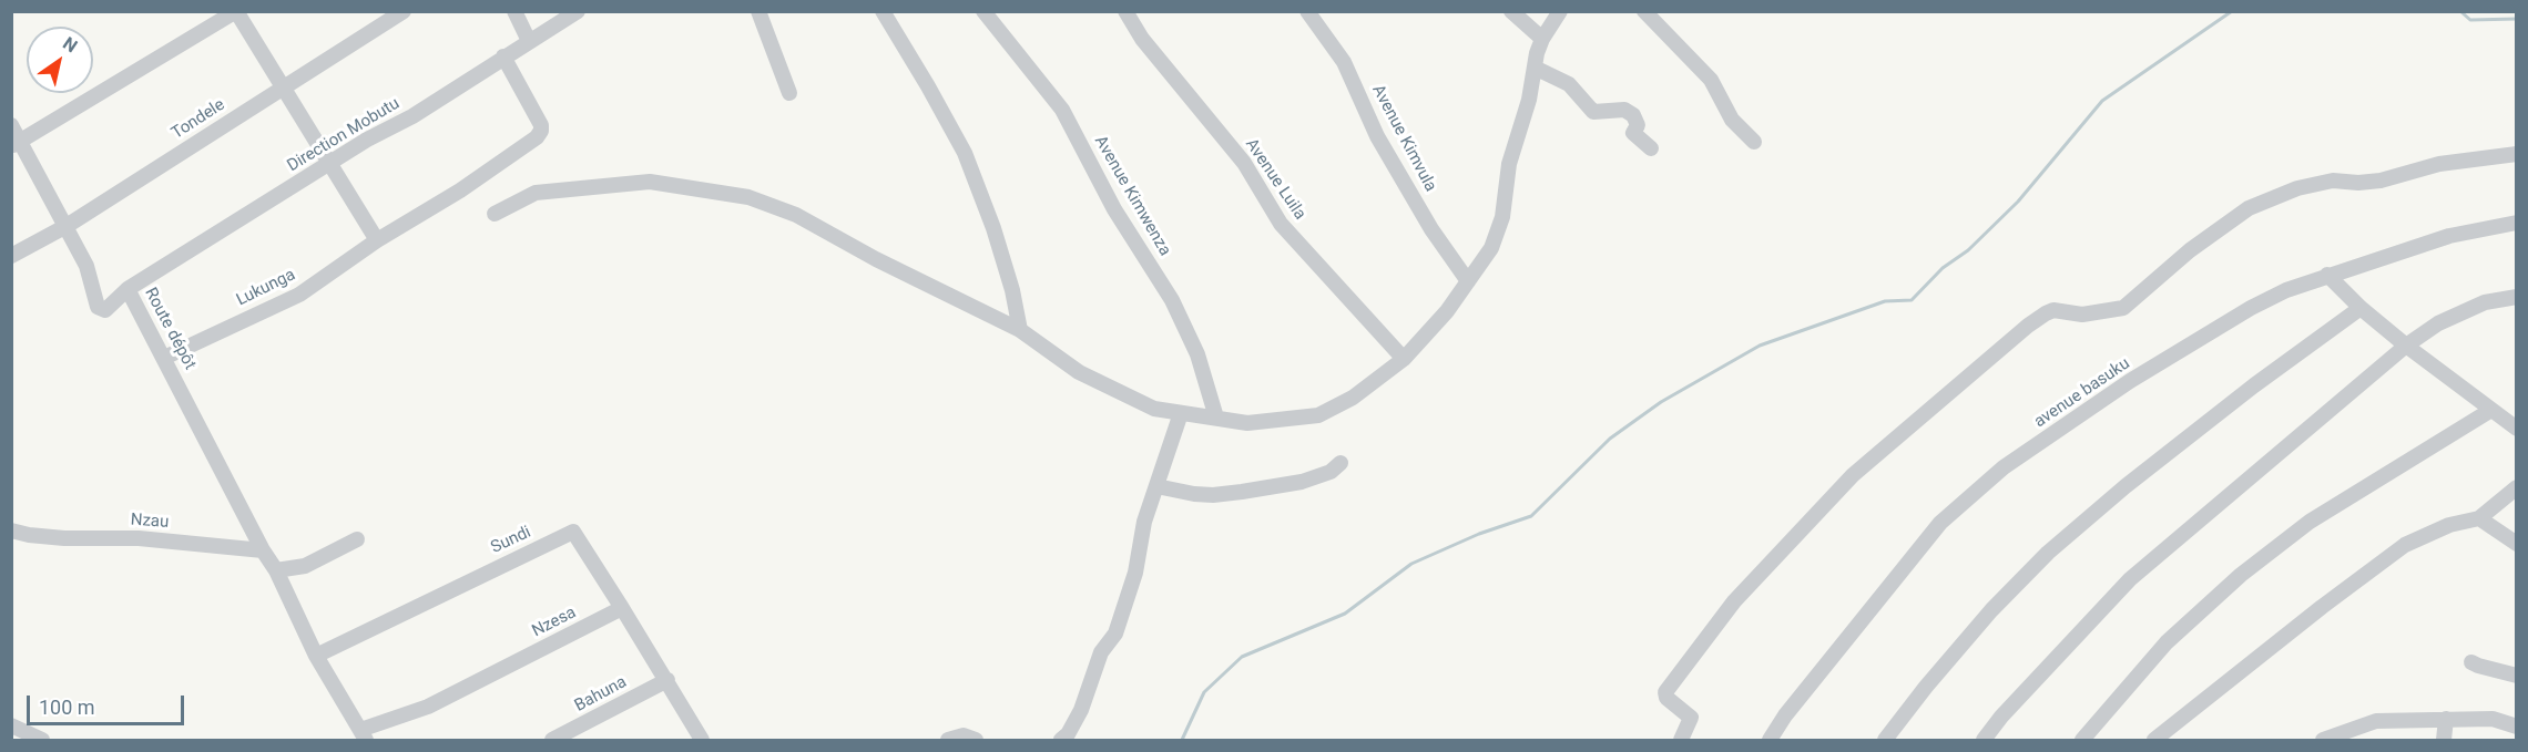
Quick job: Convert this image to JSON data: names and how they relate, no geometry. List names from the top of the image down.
{
  "streets": {
    "street": [
      "Tondele",
      "Direction Mobutu",
      "Avenue Kimvula",
      "Avenue Luila",
      "Avenue Kimwenza",
      "Lukunga",
      "Route dépôt",
      "avenue basuku",
      "Nzau",
      "Sundi",
      "Nzesa",
      "Bahuna"
    ]
  },
  "crossings": [
    ["Tondele", "Route dépôt"],
    ["Direction Mobutu", "Lukunga"],
    ["Direction Mobutu", "Route dépôt"],
    ["Lukunga", "Route dépôt"],
    ["Route dépôt", "Nzau"],
    ["Sundi", "Nzesa"]
  ],
  "scale_bar": "100 m",
  "north": "top right"
}
